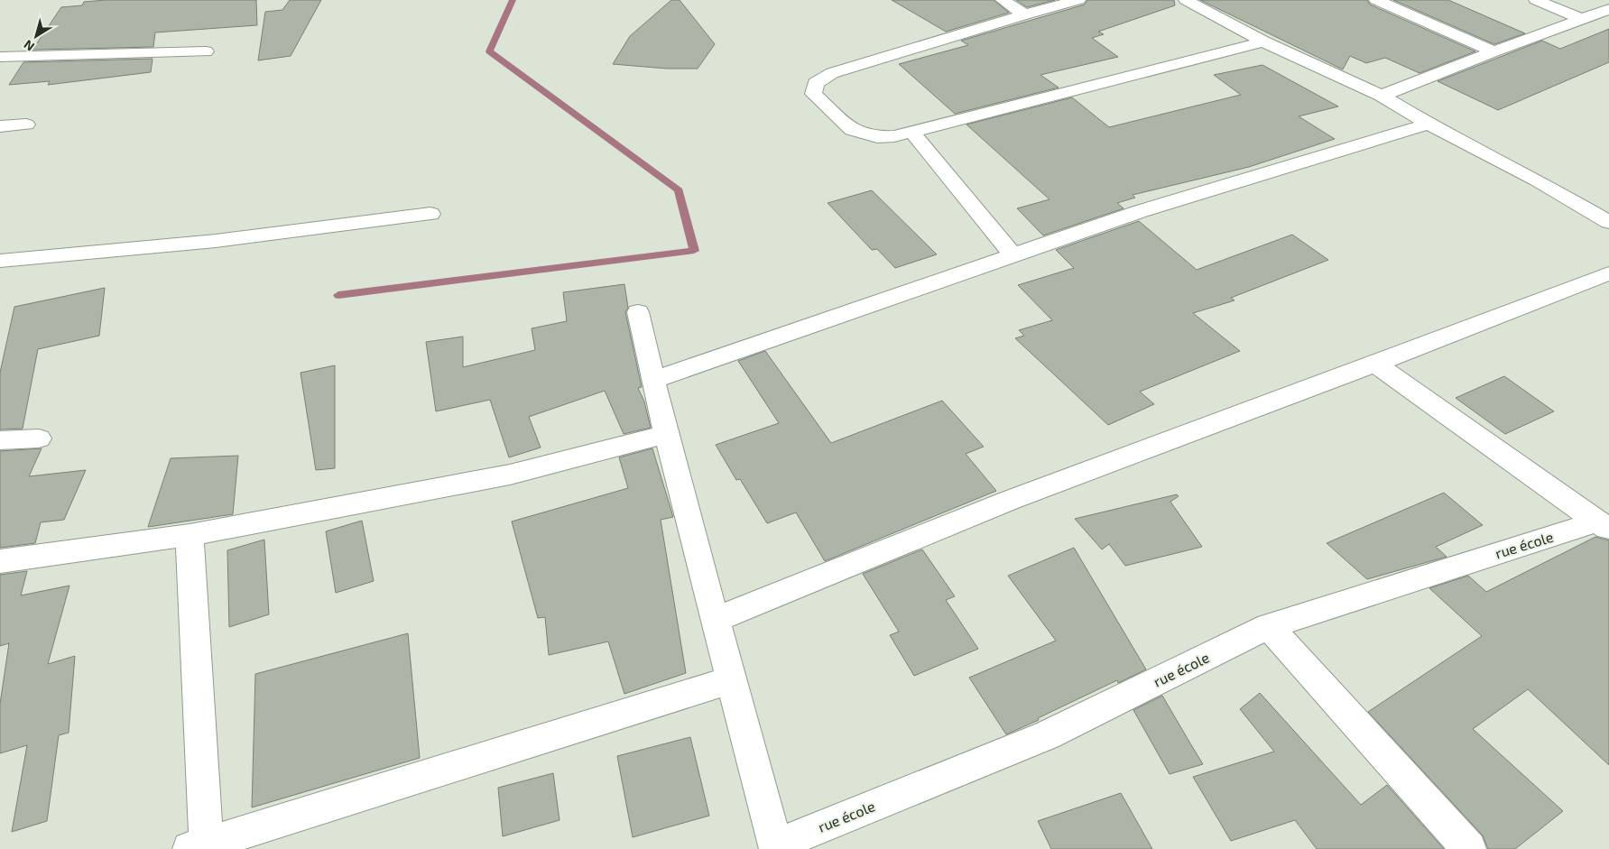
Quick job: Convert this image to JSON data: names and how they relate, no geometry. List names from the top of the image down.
{
  "streets": {
    "street": ["rue école"]
  },
  "north": "bottom left"
}
